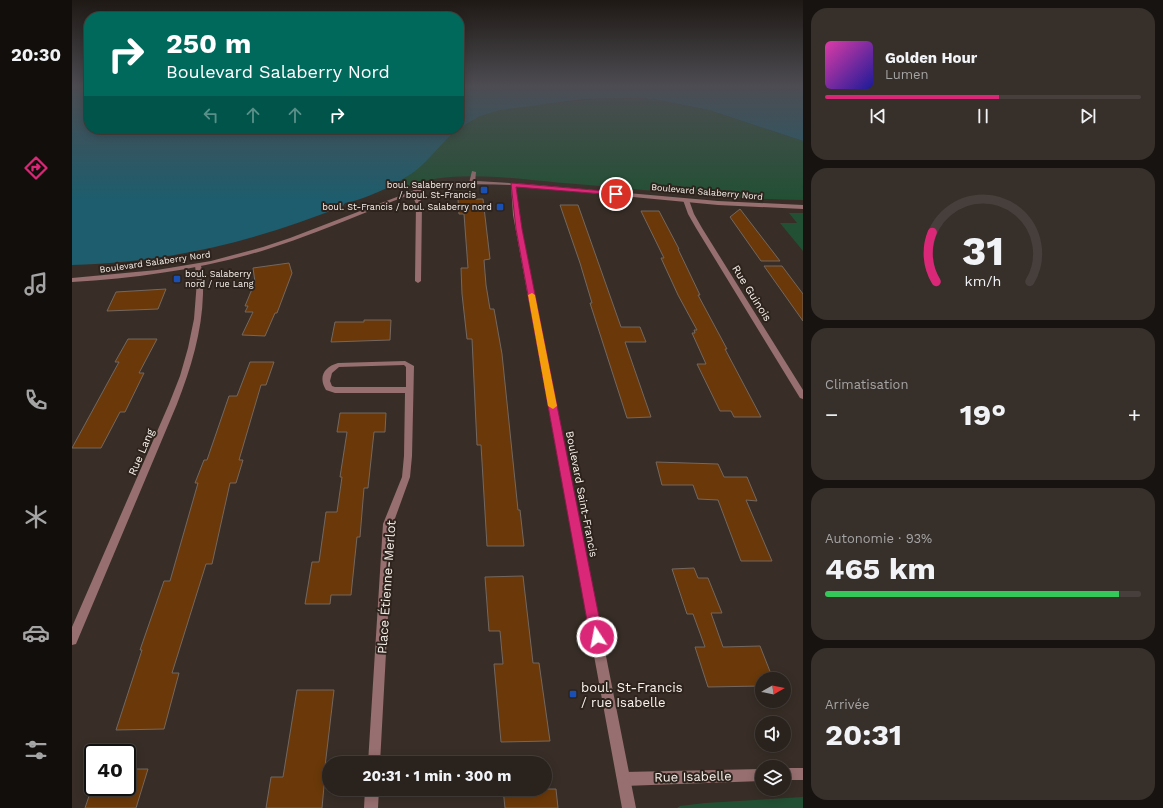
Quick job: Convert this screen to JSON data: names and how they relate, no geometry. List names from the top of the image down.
{
  "streets": {
    "street": [
      "Boulevard Salaberry Nord",
      "Rue Guinois",
      "Rue Lang",
      "Boulevard Saint-Francis",
      "Place Étienne-Merlot",
      "Rue Isabelle"
    ]
  },
  "crossings": [
    ["Boulevard Salaberry Nord", "Rue Guinois"],
    ["Boulevard Salaberry Nord", "Rue Lang"],
    ["Boulevard Salaberry Nord", "Boulevard Saint-Francis"],
    ["Boulevard Saint-Francis", "Rue Isabelle"]
  ],
  "places": {
    "transit": [
      "boul. Salaberry nord / boul. St-Francis",
      "boul. St-Francis / boul. Salaberry nord",
      "boul. Salaberry nord / rue Lang",
      "boul. St-Francis / rue Isabelle"
    ]
  },
  "north": "right",
  "page": {
    "tabs": "20:30",
    "turn": ["250 m", "Boulevard Salaberry Nord"],
    "song": ["Golden Hour", "Lumen"],
    "tile": [
      "Climatisation",
      ["Autonomie · 93%", "465 km"],
      ["Arrivée", "20:31"]
    ],
    "heat": ["−", "19°", "+"],
    "limit": "40",
    "trip": "20:31 · 1 min · 300 m",
    "gauge": ["31", "km/h"]
  }
}
